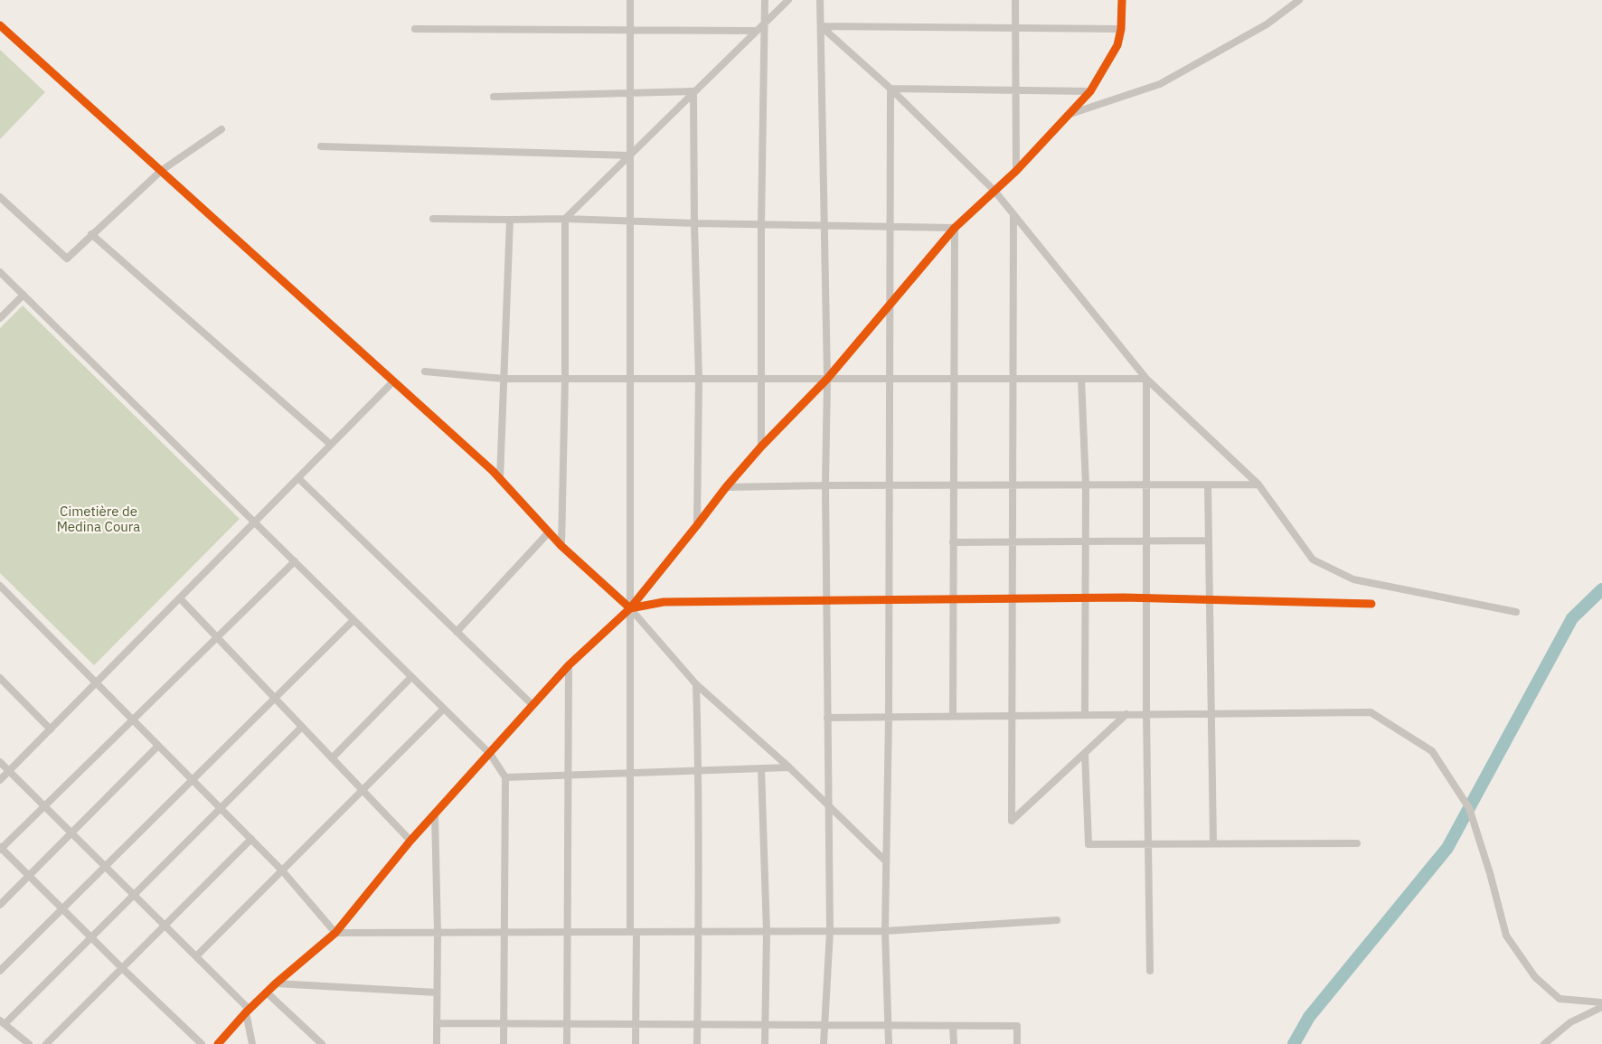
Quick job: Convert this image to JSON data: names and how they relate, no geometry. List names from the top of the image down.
{
  "parks": ["Cimetière de Medina Coura"]
}
